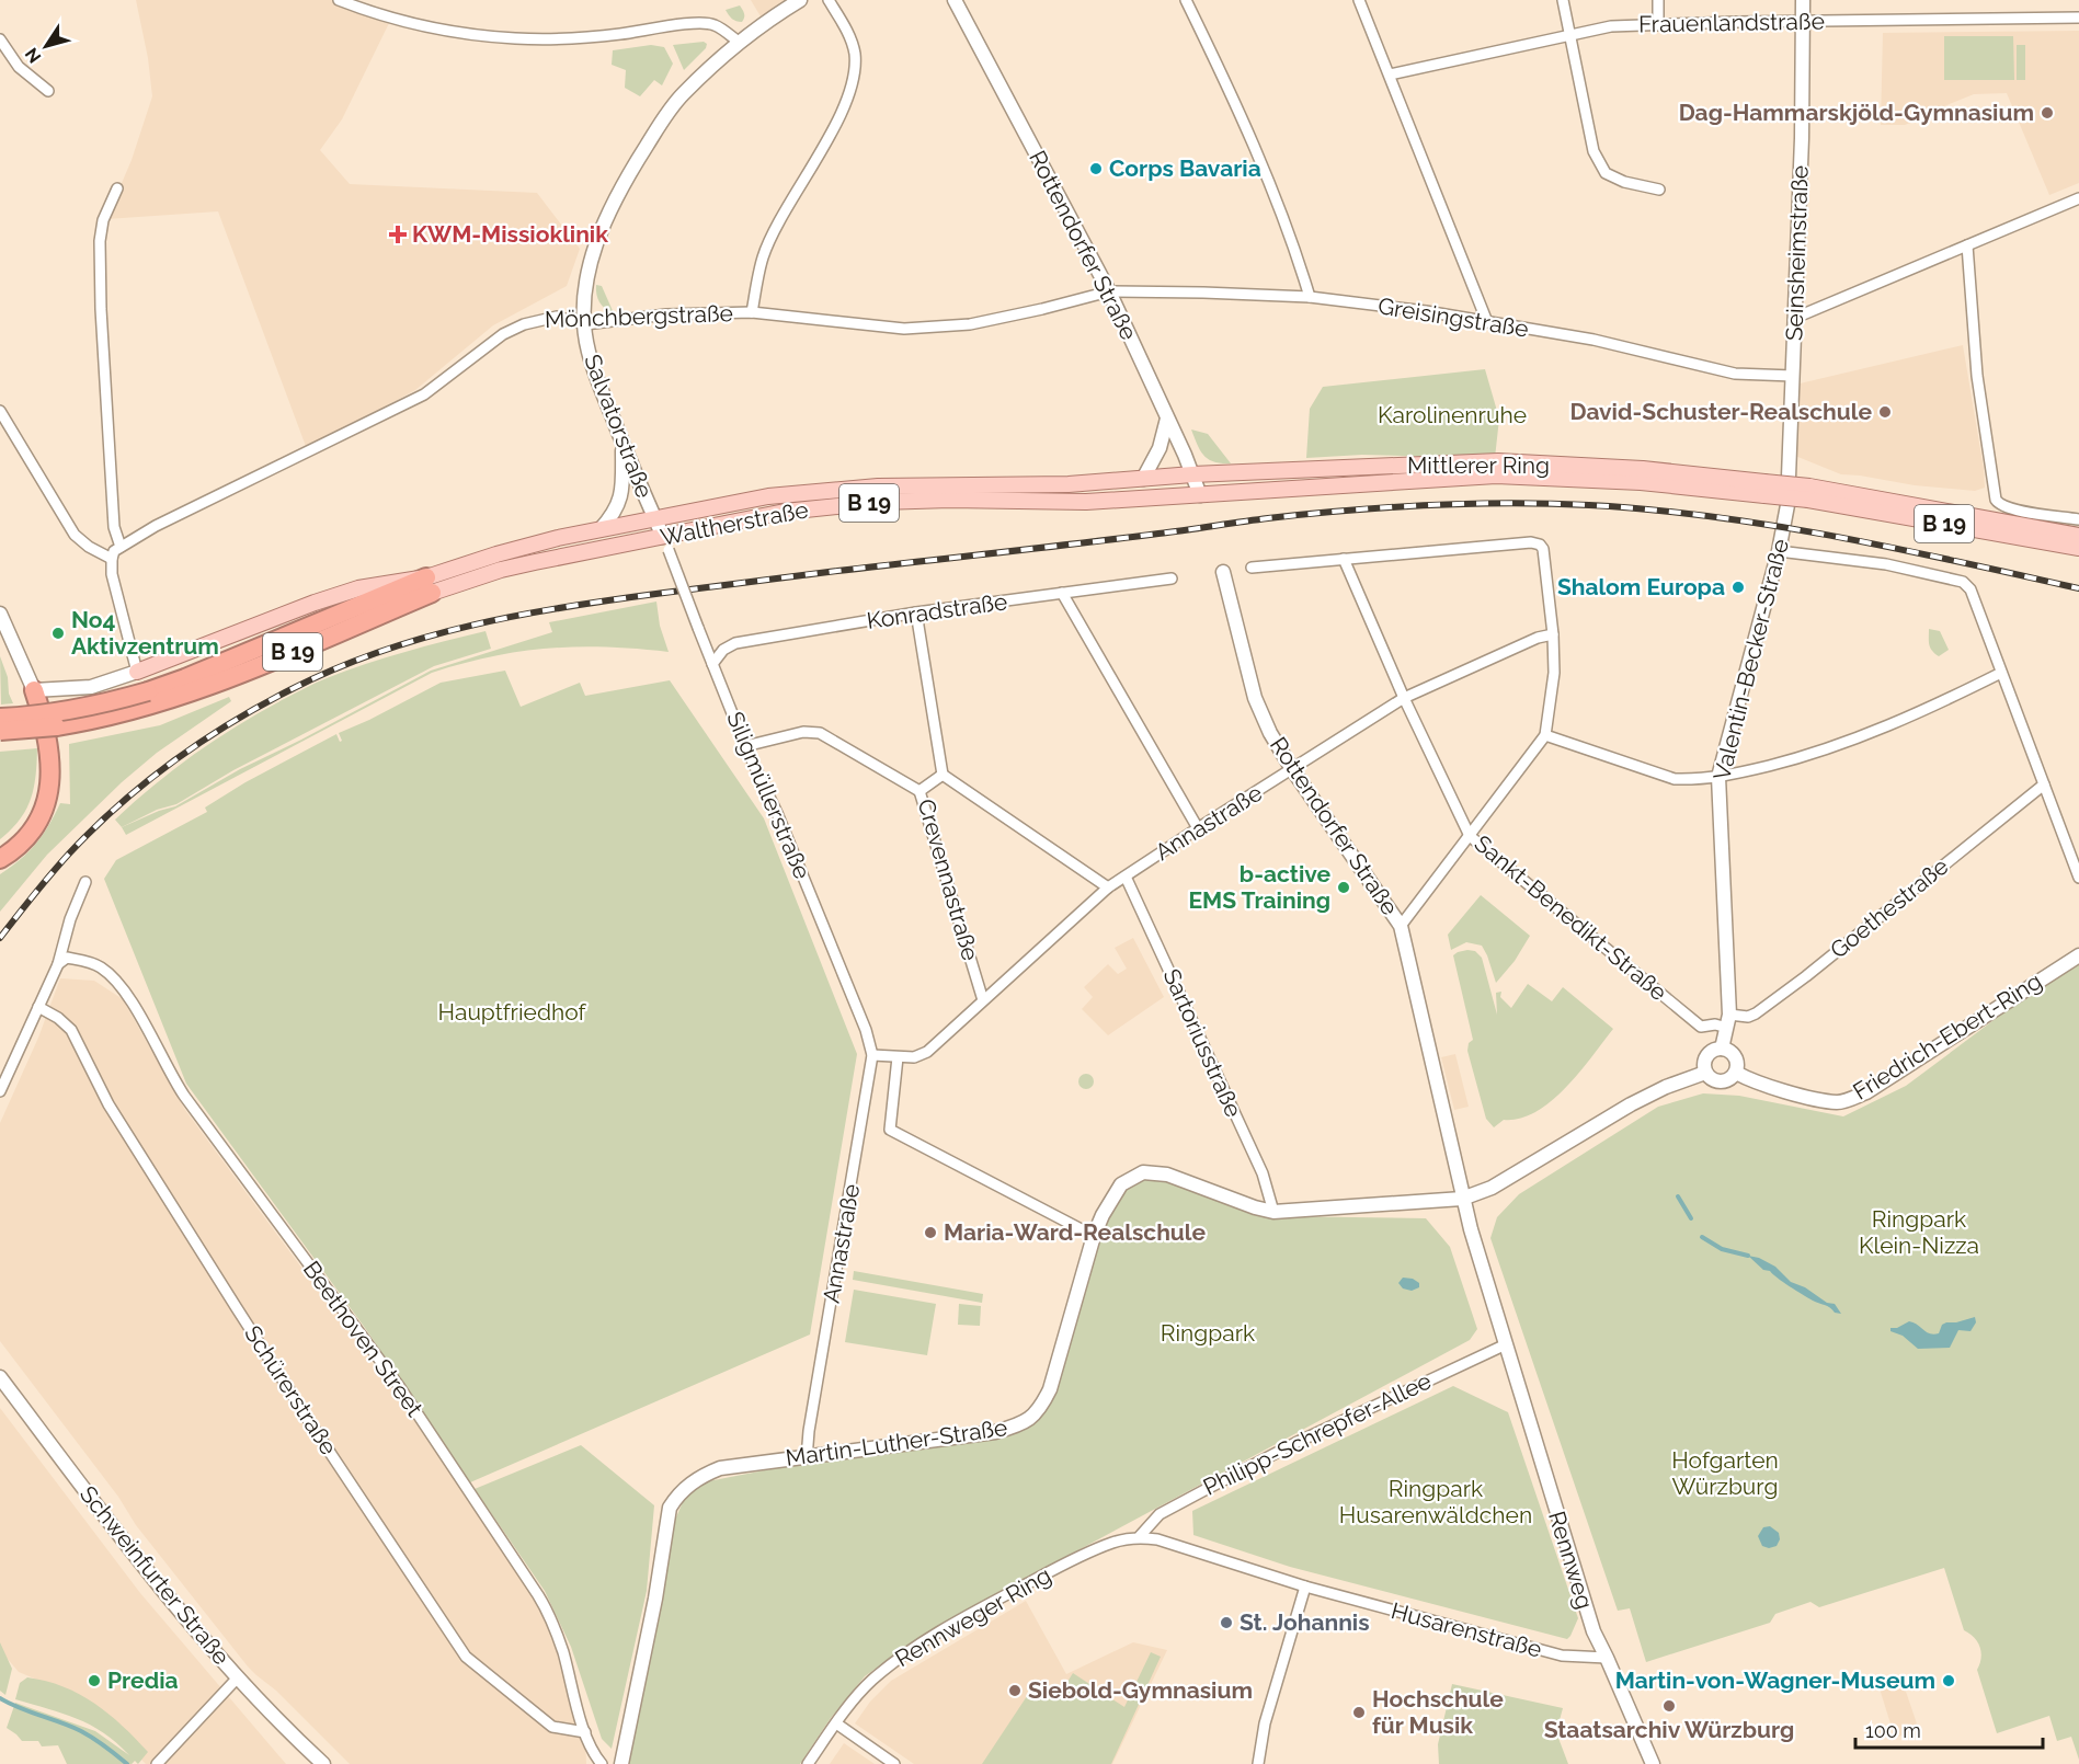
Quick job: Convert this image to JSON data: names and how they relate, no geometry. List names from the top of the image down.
{
  "streets": {
    "highway": ["B 19"],
    "main road": ["Mittlerer Ring", "Waltherstraße"],
    "street": [
      "Frauenlandstraße",
      "Rottendorfer Straße",
      "Seinsheimstraße",
      "Mönchbergstraße",
      "Greisingstraße",
      "Salvatorstraße",
      "Konradstraße",
      "Valentin-Becker-Straße",
      "Siligmüllerstraße",
      "Annastraße",
      "Crevennastraße",
      "Goethestraße",
      "Sankt-Benedikt-Straße",
      "Friedrich-Ebert-Ring",
      "Sartoriusstraße",
      "Beethoven Street",
      "Schürerstraße",
      "Philipp-Schrepfer-Allee",
      "Martin-Luther-Straße",
      "Rennweg",
      "Schweinfurter Straße",
      "Rennweger Ring",
      "Husarenstraße"
    ]
  },
  "crossings": [
    ["Frauenlandstraße", "Seinsheimstraße"],
    ["Rottendorfer Straße", "Mönchbergstraße"],
    ["Rottendorfer Straße", "Greisingstraße"],
    ["Rottendorfer Straße", "Mittlerer Ring"],
    ["Rottendorfer Straße", "Waltherstraße"],
    ["Rottendorfer Straße", "Annastraße"],
    ["Rottendorfer Straße", "Friedrich-Ebert-Ring"],
    ["Rottendorfer Straße", "Martin-Luther-Straße"],
    ["Rottendorfer Straße", "Rennweg"],
    ["Seinsheimstraße", "Greisingstraße"],
    ["Seinsheimstraße", "Valentin-Becker-Straße"],
    ["Mönchbergstraße", "Greisingstraße"],
    ["Mönchbergstraße", "Salvatorstraße"],
    ["Salvatorstraße", "Waltherstraße"],
    ["Salvatorstraße", "Siligmüllerstraße"],
    ["Mittlerer Ring", "B 19"],
    ["Mittlerer Ring", "Waltherstraße"],
    ["B 19", "Waltherstraße"],
    ["Waltherstraße", "Siligmüllerstraße"],
    ["Konradstraße", "Siligmüllerstraße"],
    ["Konradstraße", "Crevennastraße"],
    ["Valentin-Becker-Straße", "Goethestraße"],
    ["Valentin-Becker-Straße", "Sankt-Benedikt-Straße"],
    ["Valentin-Becker-Straße", "Friedrich-Ebert-Ring"],
    ["Siligmüllerstraße", "Annastraße"],
    ["Annastraße", "Crevennastraße"],
    ["Annastraße", "Sankt-Benedikt-Straße"],
    ["Annastraße", "Sartoriusstraße"],
    ["Annastraße", "Martin-Luther-Straße"],
    ["Goethestraße", "Sankt-Benedikt-Straße"],
    ["Friedrich-Ebert-Ring", "Martin-Luther-Straße"],
    ["Friedrich-Ebert-Ring", "Rennweg"],
    ["Sartoriusstraße", "Martin-Luther-Straße"],
    ["Beethoven Street", "Schürerstraße"],
    ["Philipp-Schrepfer-Allee", "Rennweg"],
    ["Philipp-Schrepfer-Allee", "Rennweger Ring"],
    ["Philipp-Schrepfer-Allee", "Husarenstraße"],
    ["Martin-Luther-Straße", "Rennweg"],
    ["Rennweg", "Husarenstraße"],
    ["Rennweger Ring", "Husarenstraße"]
  ],
  "parks": [
    "Karolinenruhe",
    "Hauptfriedhof",
    "Ringpark Klein-Nizza",
    "Ringpark",
    "Hofgarten Würzburg",
    "Ringpark Husarenwäldchen"
  ],
  "places": {
    "other": [
      "Dag-Hammarskjöld-Gymnasium",
      "Corps Bavaria",
      "David-Schuster-Realschule",
      "Shalom Europa",
      "No4 Aktivzentrum",
      "b-active EMS Training",
      "Maria-Ward-Realschule",
      "St. Johannis",
      "Predia",
      "Martin-von-Wagner-Museum",
      "Siebold-Gymnasium",
      "Staatsarchiv Würzburg",
      "Hochschule für Musik"
    ],
    "health": ["KWM-Missioklinik"]
  },
  "scale_bar": "100 m",
  "north": "bottom left"
}
